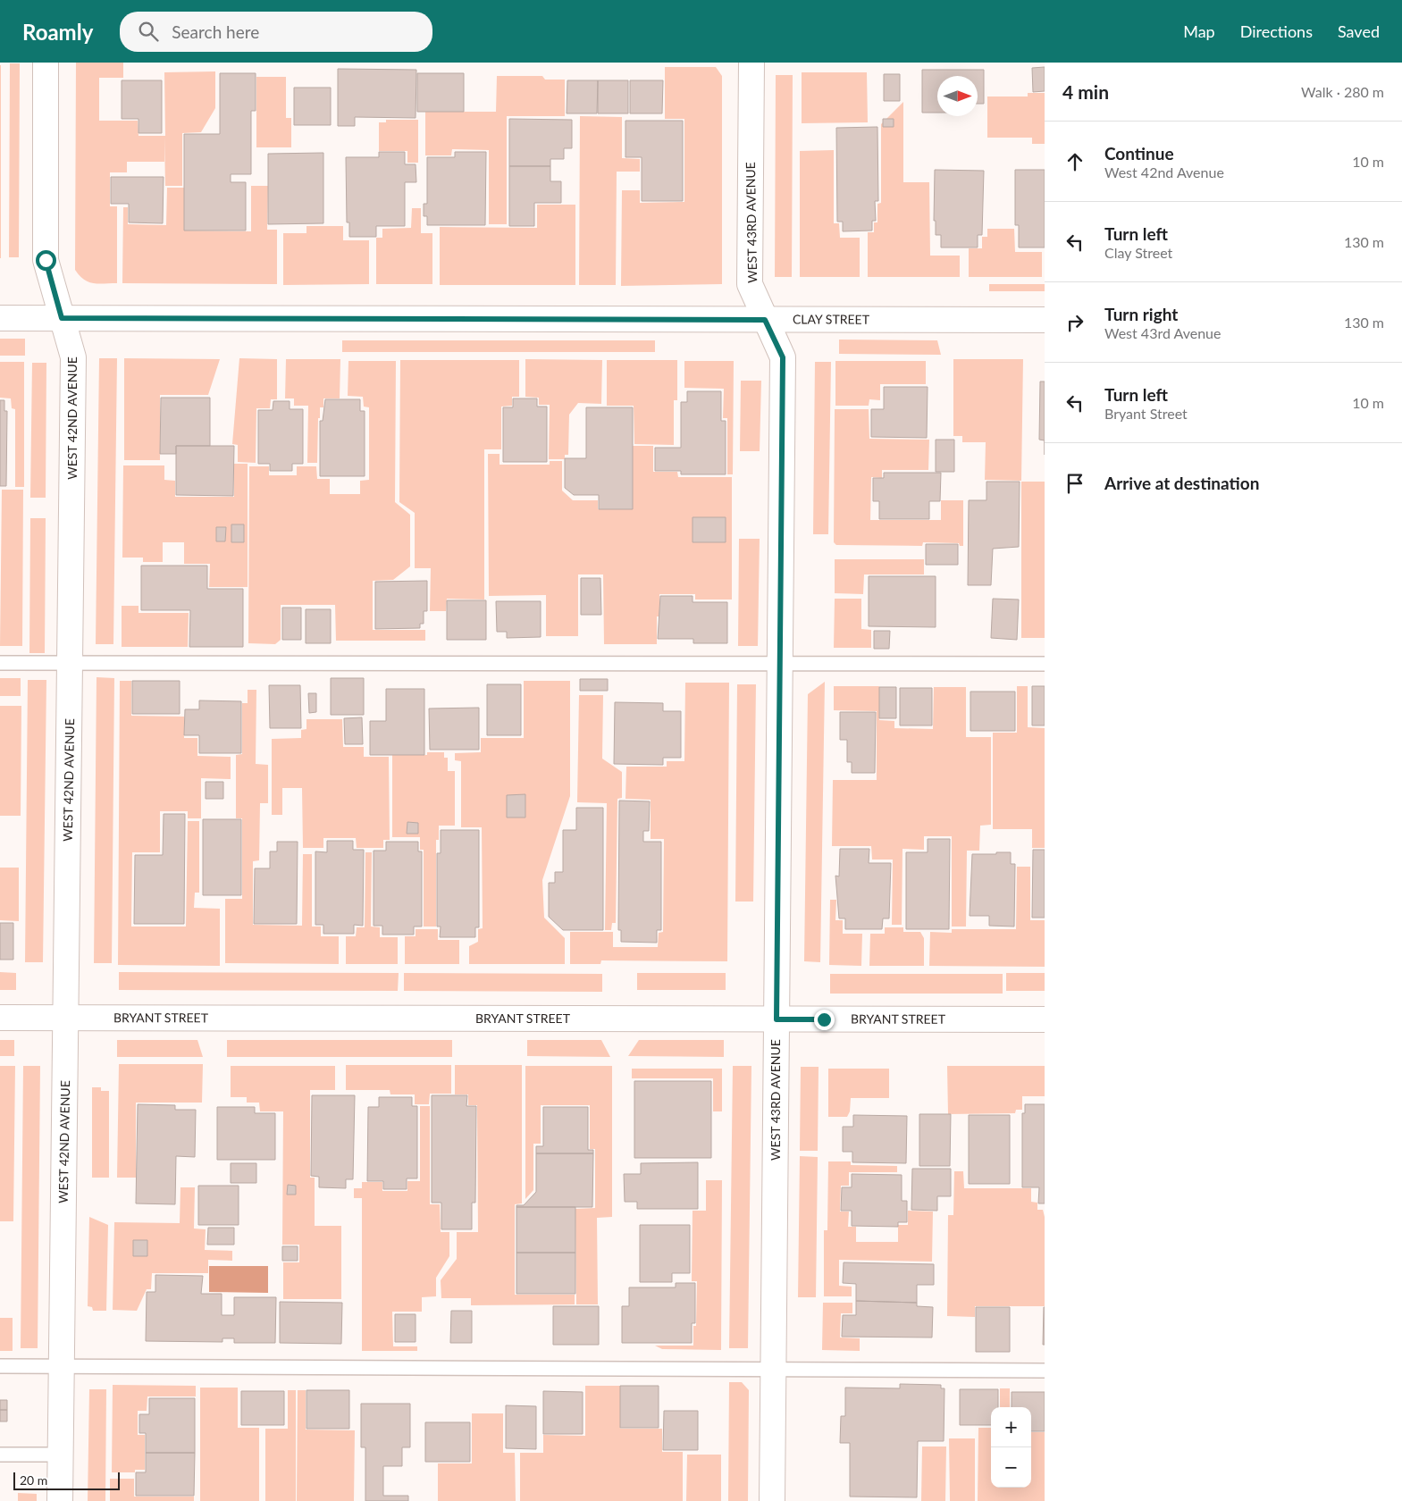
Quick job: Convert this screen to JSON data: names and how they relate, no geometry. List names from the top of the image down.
{
  "streets": {
    "street": [
      "WEST 43RD AVENUE",
      "CLAY STREET",
      "WEST 42ND AVENUE",
      "BRYANT STREET"
    ]
  },
  "crossings": [
    ["WEST 43RD AVENUE", "CLAY STREET"],
    ["WEST 43RD AVENUE", "BRYANT STREET"],
    ["CLAY STREET", "WEST 42ND AVENUE"],
    ["WEST 42ND AVENUE", "BRYANT STREET"]
  ],
  "scale_bar": "20 m",
  "north": "right",
  "page": {
    "header": "Roamly",
    "search": "Search here",
    "nav": ["Map", "Directions", "Saved"],
    "heading": ["4 min", "Walk · 280 m"],
    "list": [
      ["Continue", "West 42nd Avenue", "10 m"],
      ["Turn left", "Clay Street", "130 m"],
      ["Turn right", "West 43rd Avenue", "130 m"],
      ["Turn left", "Bryant Street", "10 m"],
      "Arrive at destination"
    ],
    "map_buttons": ["+", "−"],
    "scale": "20 m"
  }
}
